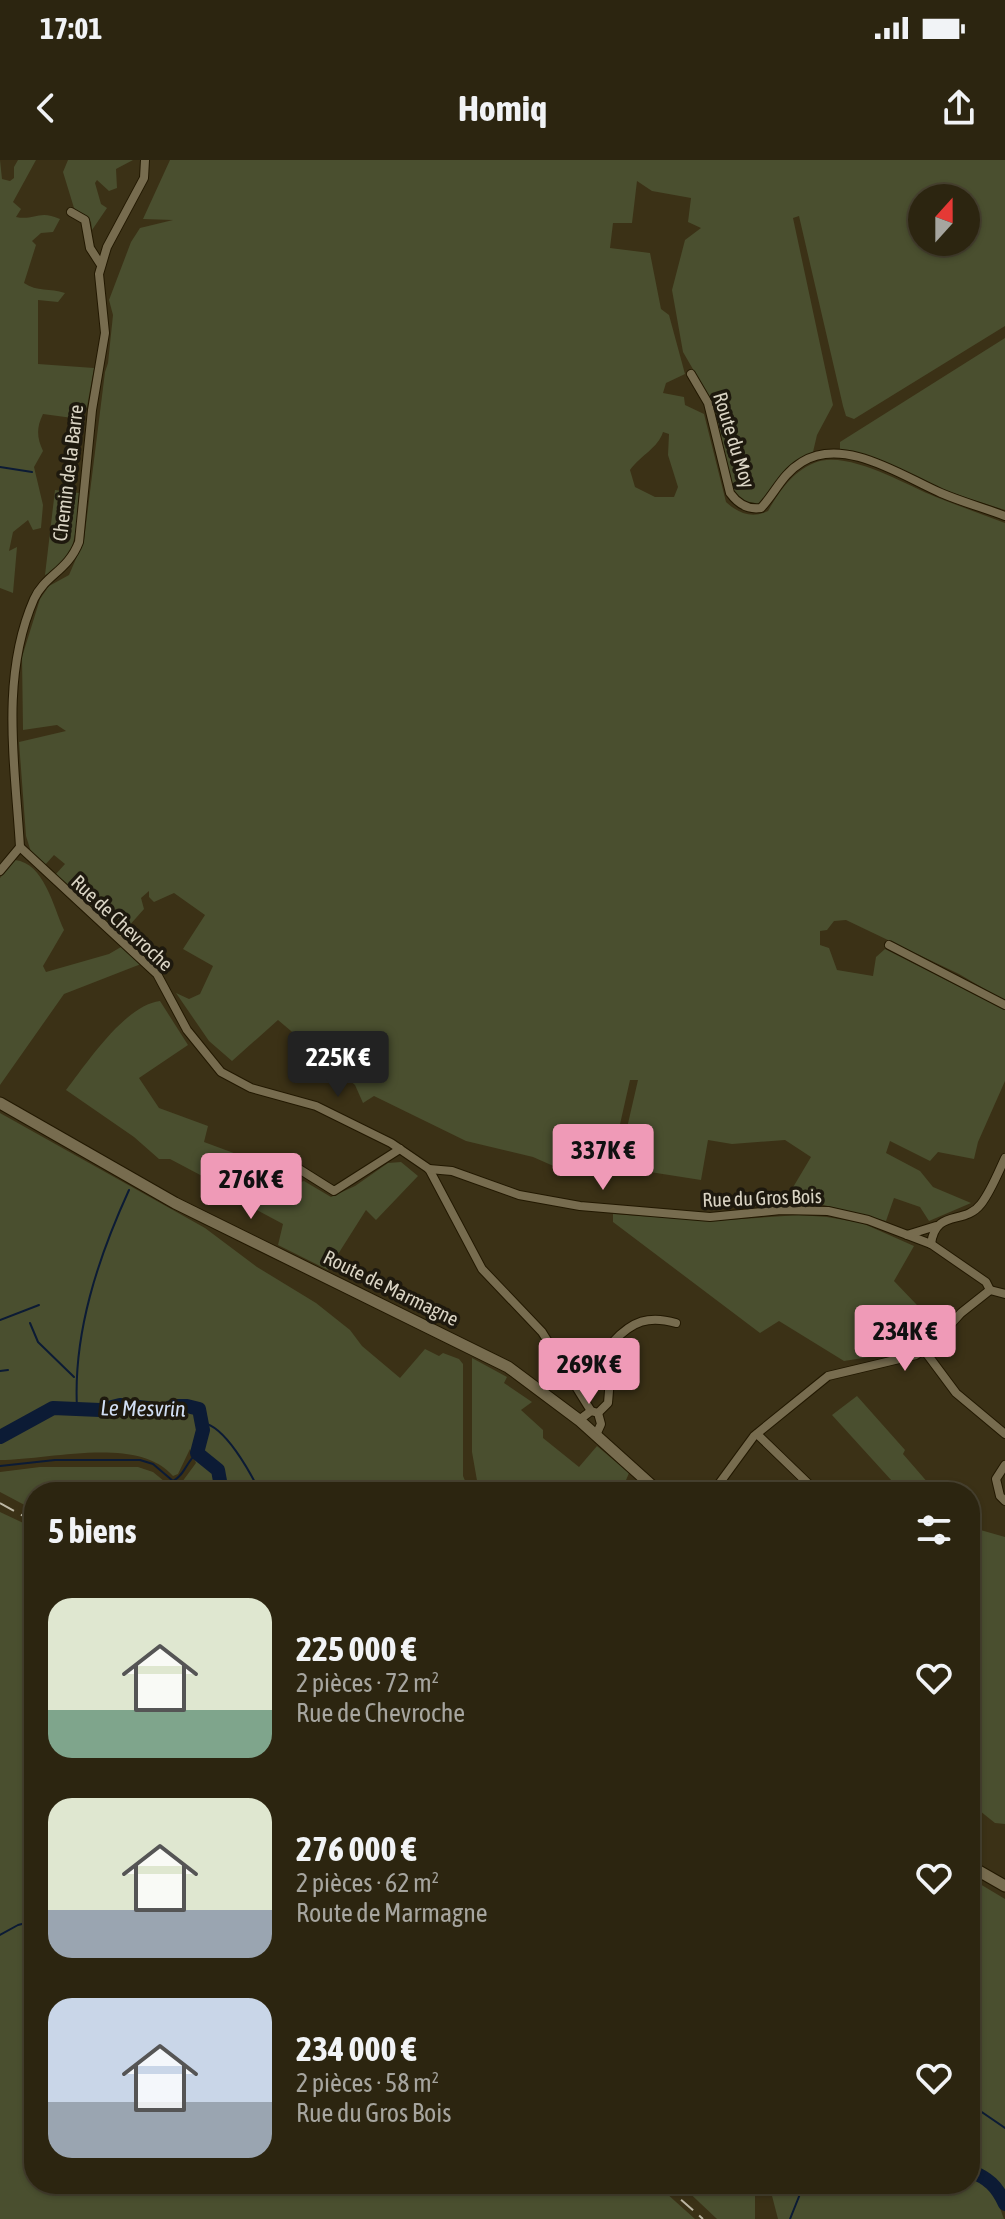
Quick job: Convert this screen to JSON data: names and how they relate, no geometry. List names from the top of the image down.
{
  "streets": {
    "main road": ["Route de Marmagne"],
    "street": [
      "Route du Moy",
      "Chemin de la Barre",
      "Rue de Chevroche",
      "Rue du Gros Bois"
    ]
  },
  "crossings": [
    ["Chemin de la Barre", "Rue de Chevroche"],
    ["Rue de Chevroche", "Rue du Gros Bois"]
  ],
  "water": ["Le Mesvrin"],
  "north": "top",
  "page": {
    "status": "17:01",
    "header": "Homiq",
    "price": [
      "225K €",
      "337K €",
      "276K €",
      "234K €",
      "269K €"
    ],
    "heading": "5 biens",
    "list": [
      {
        "name": "225 000 €",
        "note": "2 pièces · 72 m² · Rue de Chevroche"
      },
      {
        "name": "276 000 €",
        "note": "2 pièces · 62 m² · Route de Marmagne"
      },
      {
        "name": "234 000 €",
        "note": "2 pièces · 58 m² · Rue du Gros Bois"
      }
    ]
  }
}
